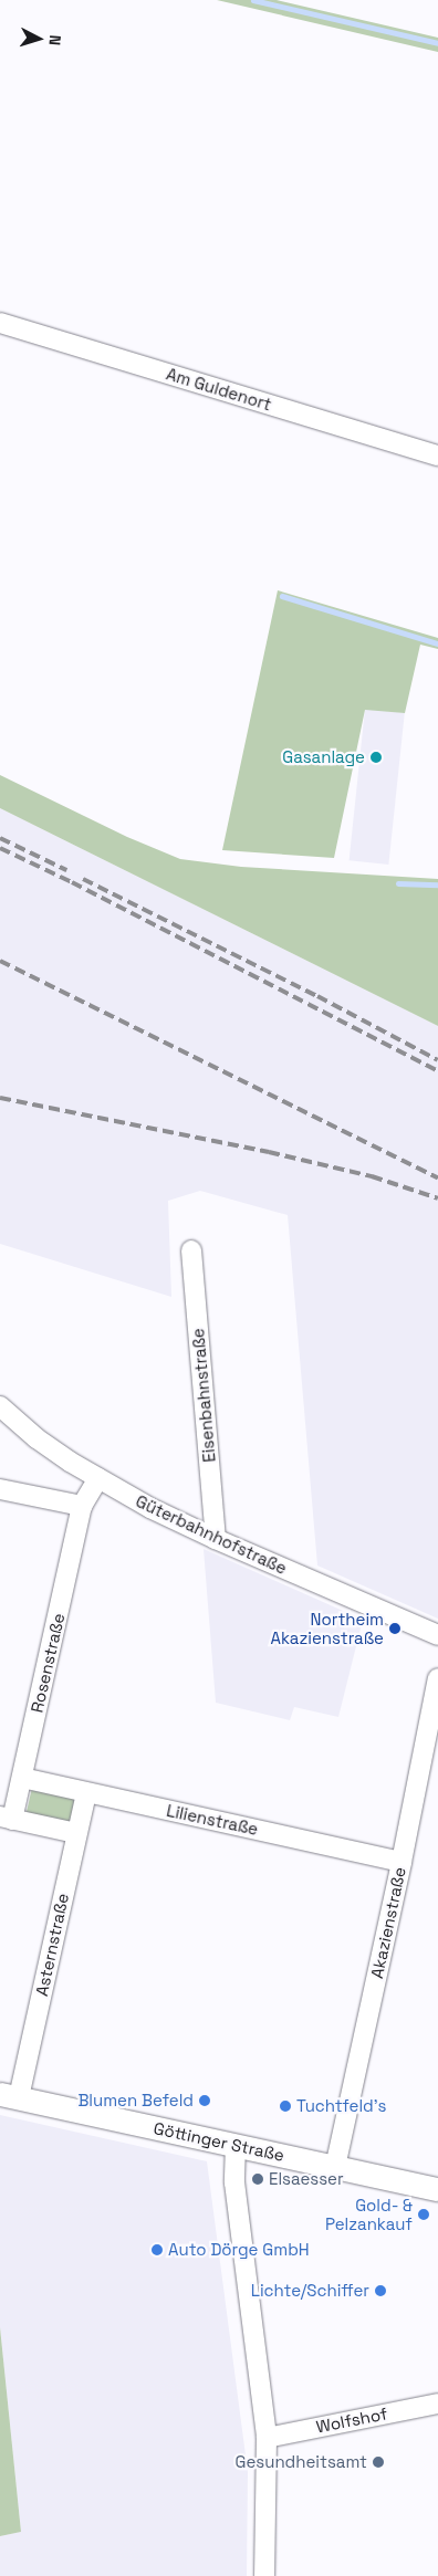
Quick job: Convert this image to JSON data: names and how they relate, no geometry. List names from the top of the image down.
{
  "streets": {
    "main road": ["Göttinger Straße"],
    "street": [
      "Am Guldenort",
      "Eisenbahnstraße",
      "Güterbahnhofstraße",
      "Rosenstraße",
      "Lilienstraße",
      "Akazienstraße",
      "Asternstraße",
      "Wolfshof"
    ]
  },
  "crossings": [
    ["Eisenbahnstraße", "Güterbahnhofstraße"],
    ["Güterbahnhofstraße", "Rosenstraße"],
    ["Rosenstraße", "Lilienstraße"],
    ["Lilienstraße", "Akazienstraße"],
    ["Lilienstraße", "Asternstraße"],
    ["Akazienstraße", "Göttinger Straße"],
    ["Asternstraße", "Göttinger Straße"]
  ],
  "places": [
    "Gasanlage",
    "Northeim Akazienstraße",
    "Blumen Befeld",
    "Tuchtfeld's",
    "Elsaesser",
    "Gold- & Pelzankauf",
    "Auto Dörge GmbH",
    "Lichte/Schiffer",
    "Gesundheitsamt"
  ],
  "north": "right"
}
